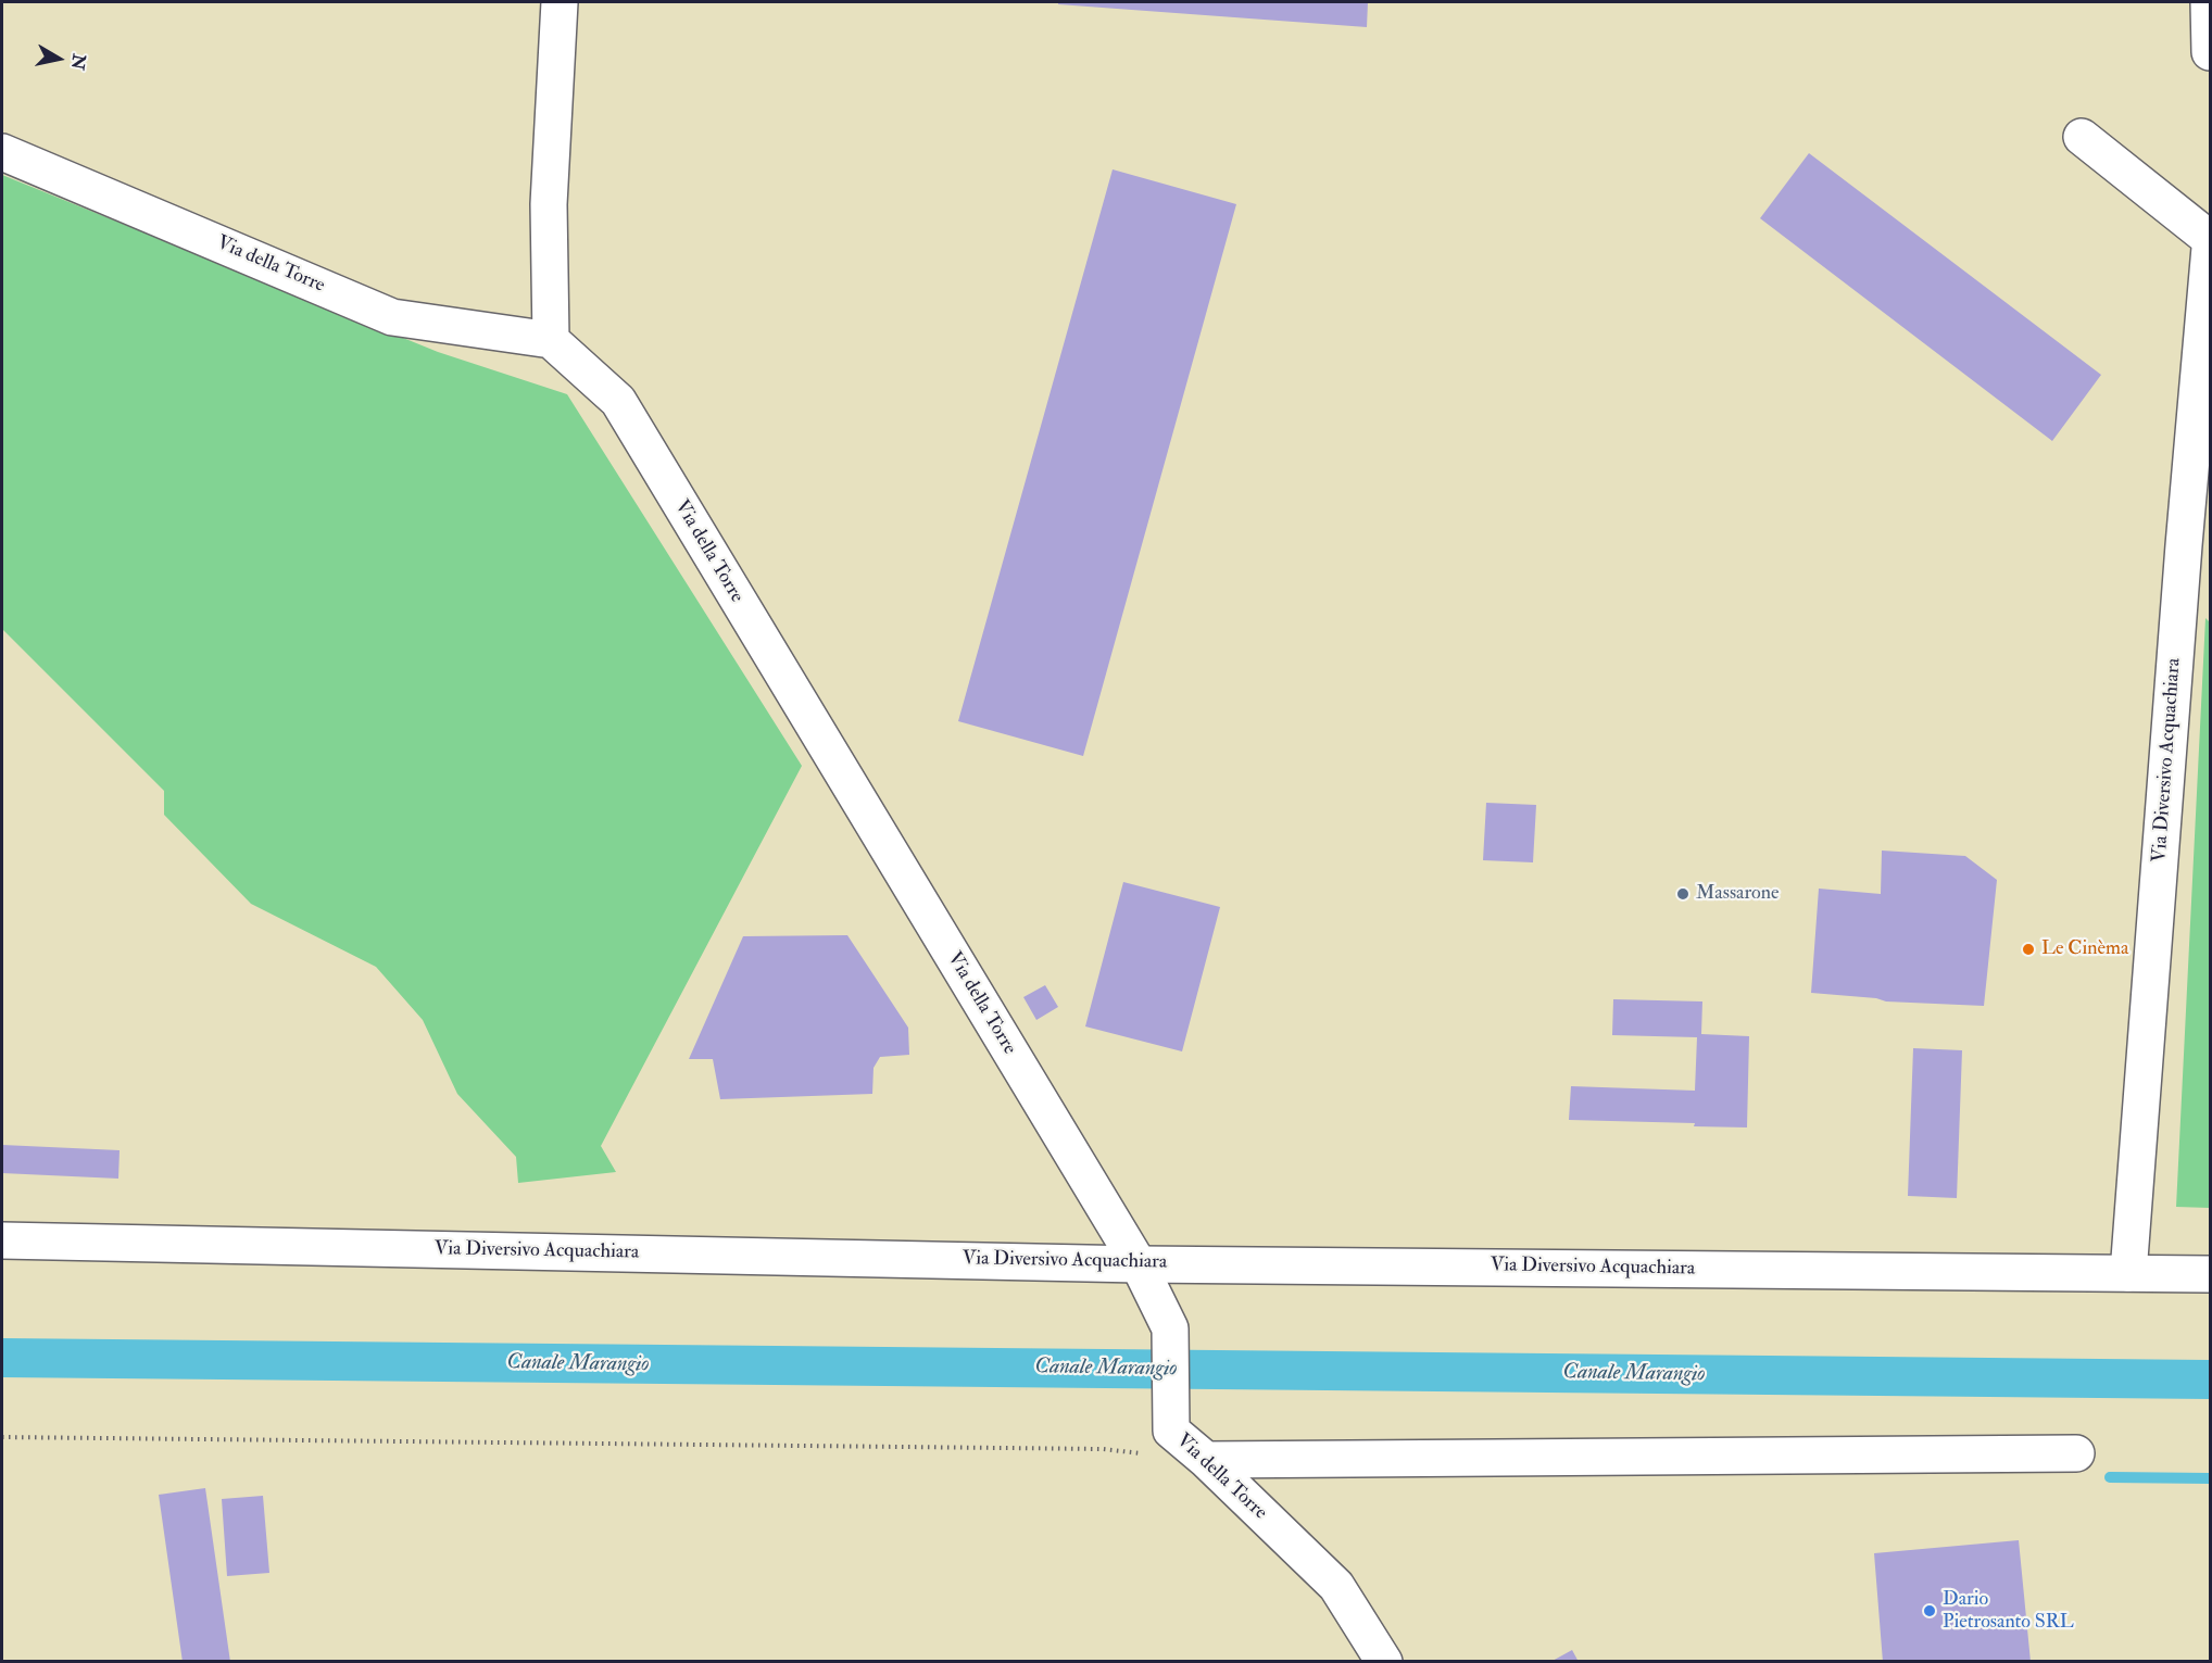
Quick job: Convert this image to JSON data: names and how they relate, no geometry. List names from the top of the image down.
{
  "streets": {
    "street": ["Via della Torre", "Via Diversivo Acquachiara"]
  },
  "crossings": [
    ["Via della Torre", "Via Diversivo Acquachiara"]
  ],
  "water": ["Canale Marangio"],
  "places": ["Massarone", "Le Cinèma", "Dario Pietrosanto SRL"],
  "north": "right"
}
